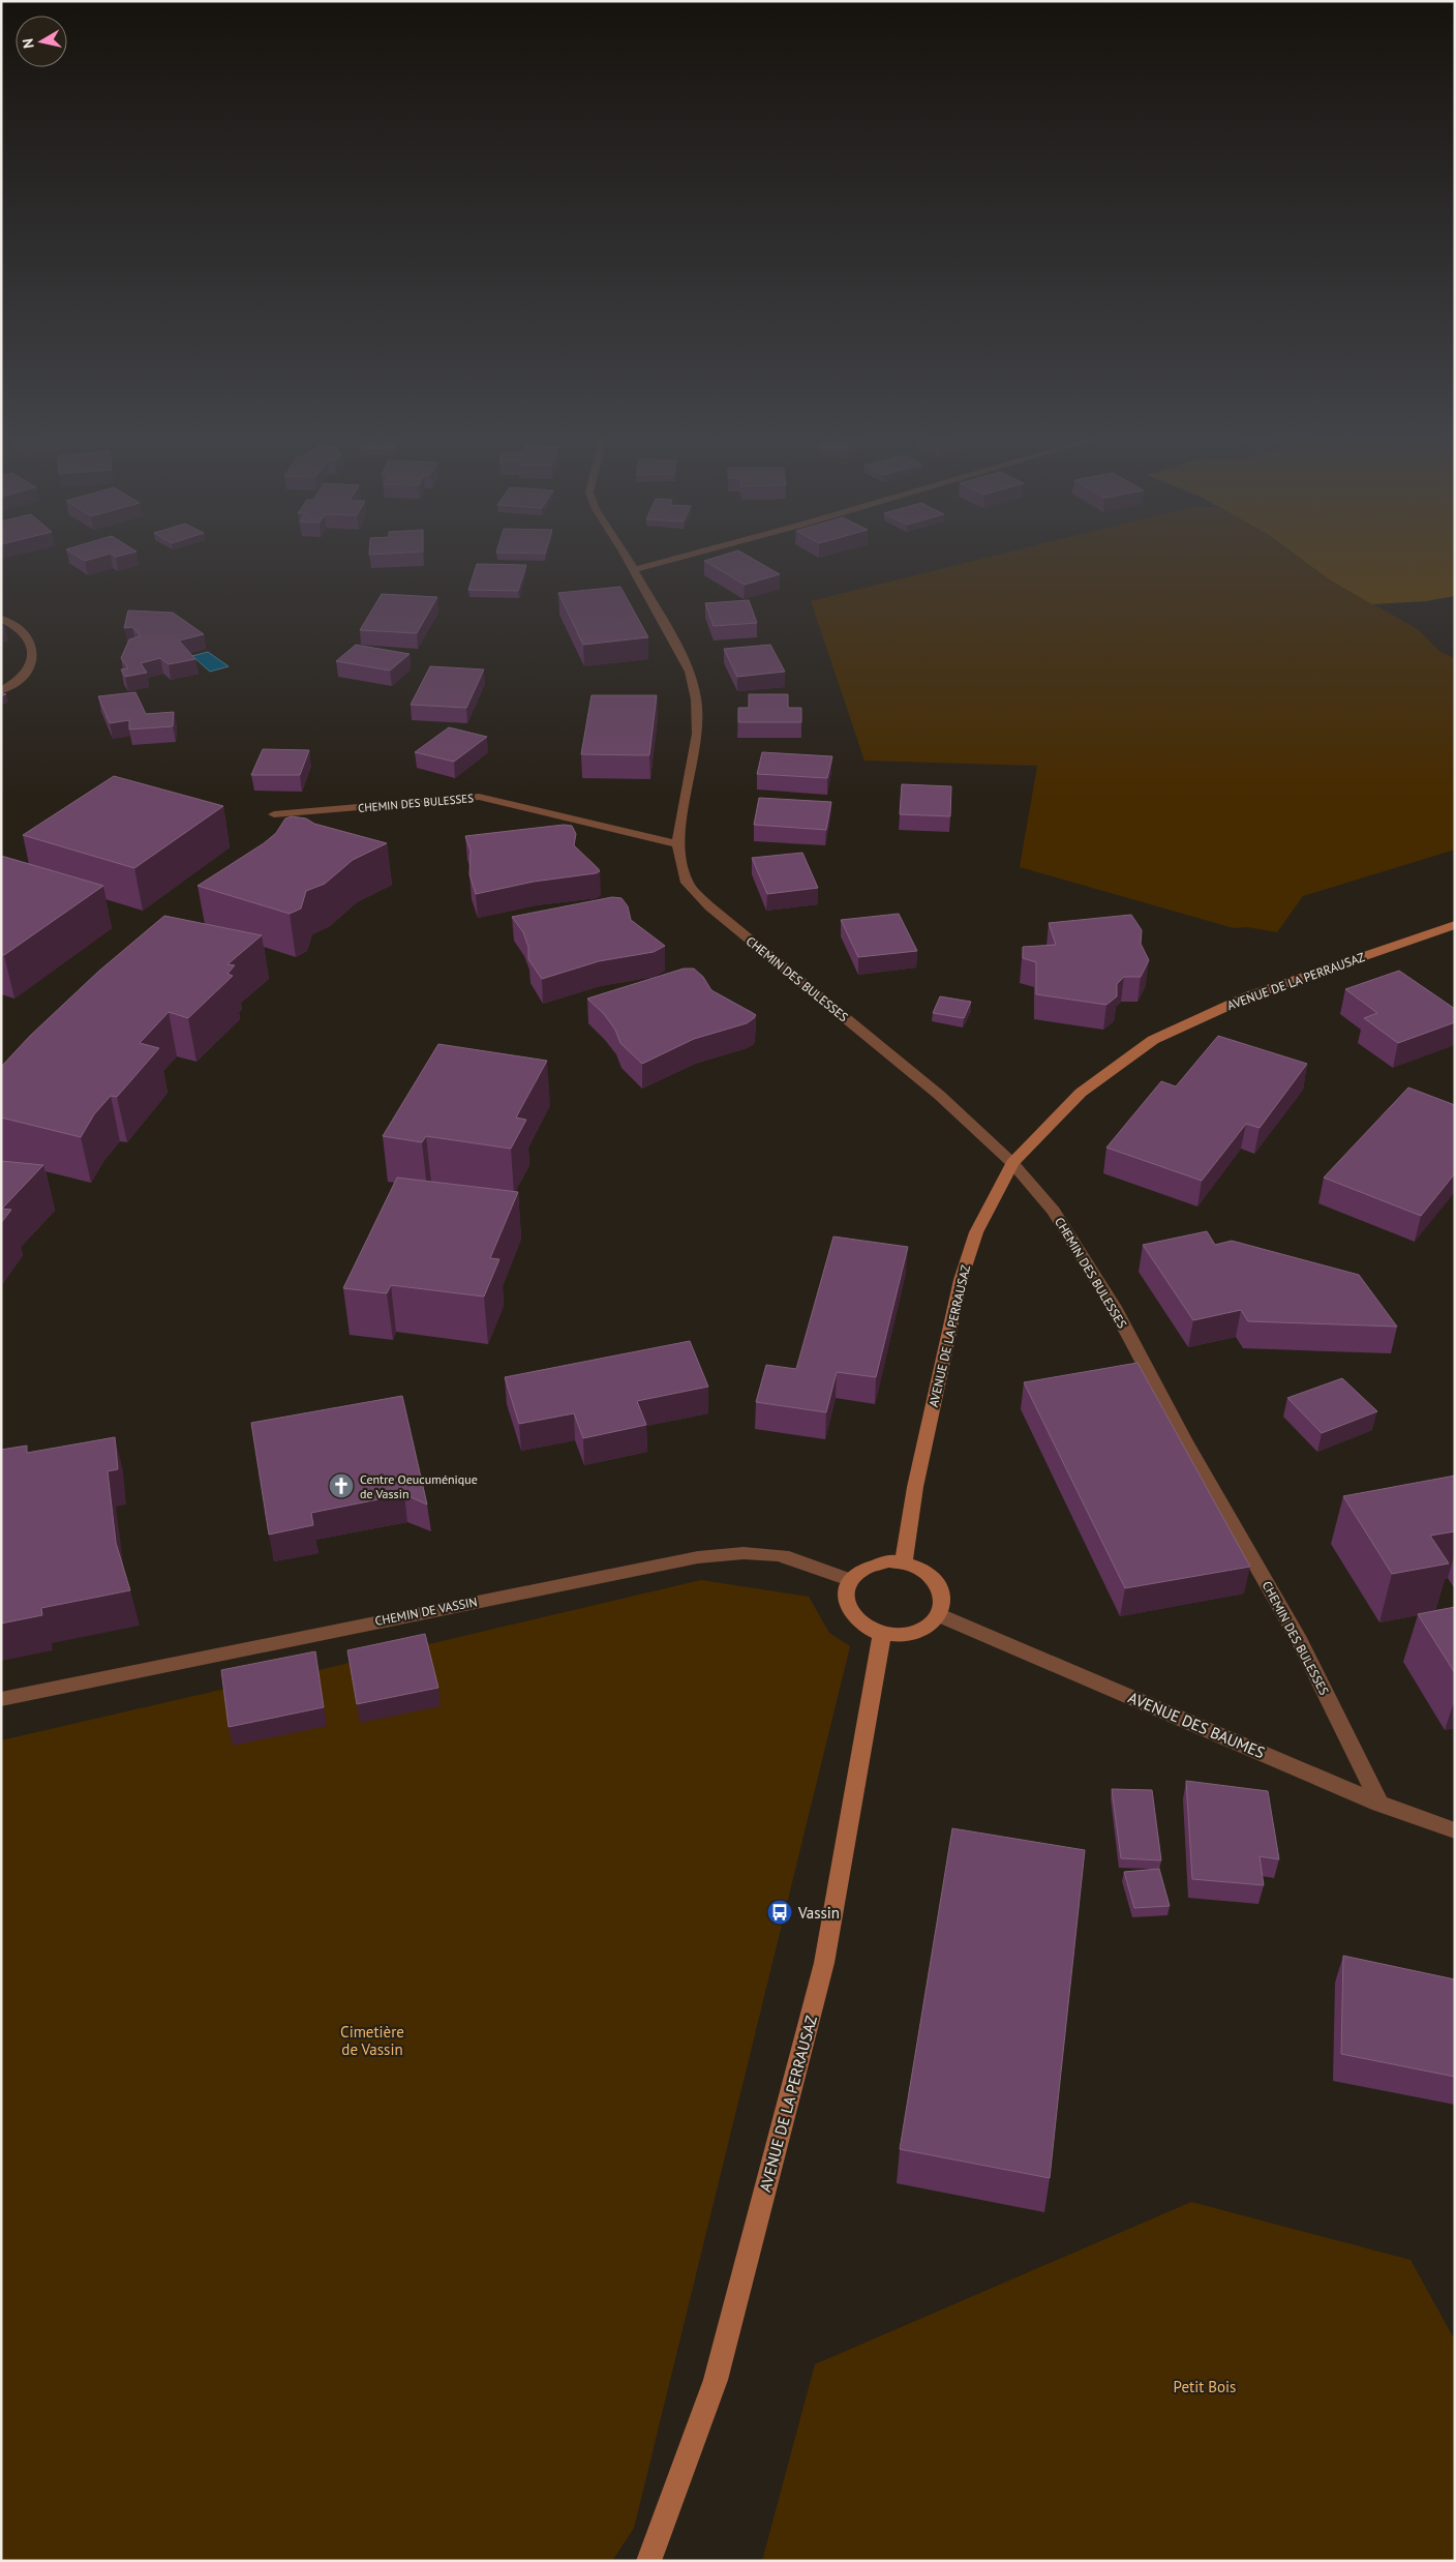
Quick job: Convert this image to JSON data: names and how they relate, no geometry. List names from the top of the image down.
{
  "streets": {
    "street": [
      "CHEMIN DES BULESSES",
      "AVENUE DE LA PERRAUSAZ",
      "CHEMIN DE VASSIN",
      "AVENUE DES BAUMES"
    ]
  },
  "crossings": [
    ["CHEMIN DES BULESSES", "AVENUE DE LA PERRAUSAZ"],
    ["CHEMIN DES BULESSES", "AVENUE DES BAUMES"],
    ["AVENUE DE LA PERRAUSAZ", "CHEMIN DE VASSIN"],
    ["AVENUE DE LA PERRAUSAZ", "AVENUE DES BAUMES"],
    ["CHEMIN DE VASSIN", "AVENUE DES BAUMES"]
  ],
  "parks": ["Cimetière de Vassin", "Petit Bois"],
  "places": {
    "church": ["Centre Oeucuménique de Vassin"],
    "bus stop": ["Vassin"]
  },
  "north": "left"
}
